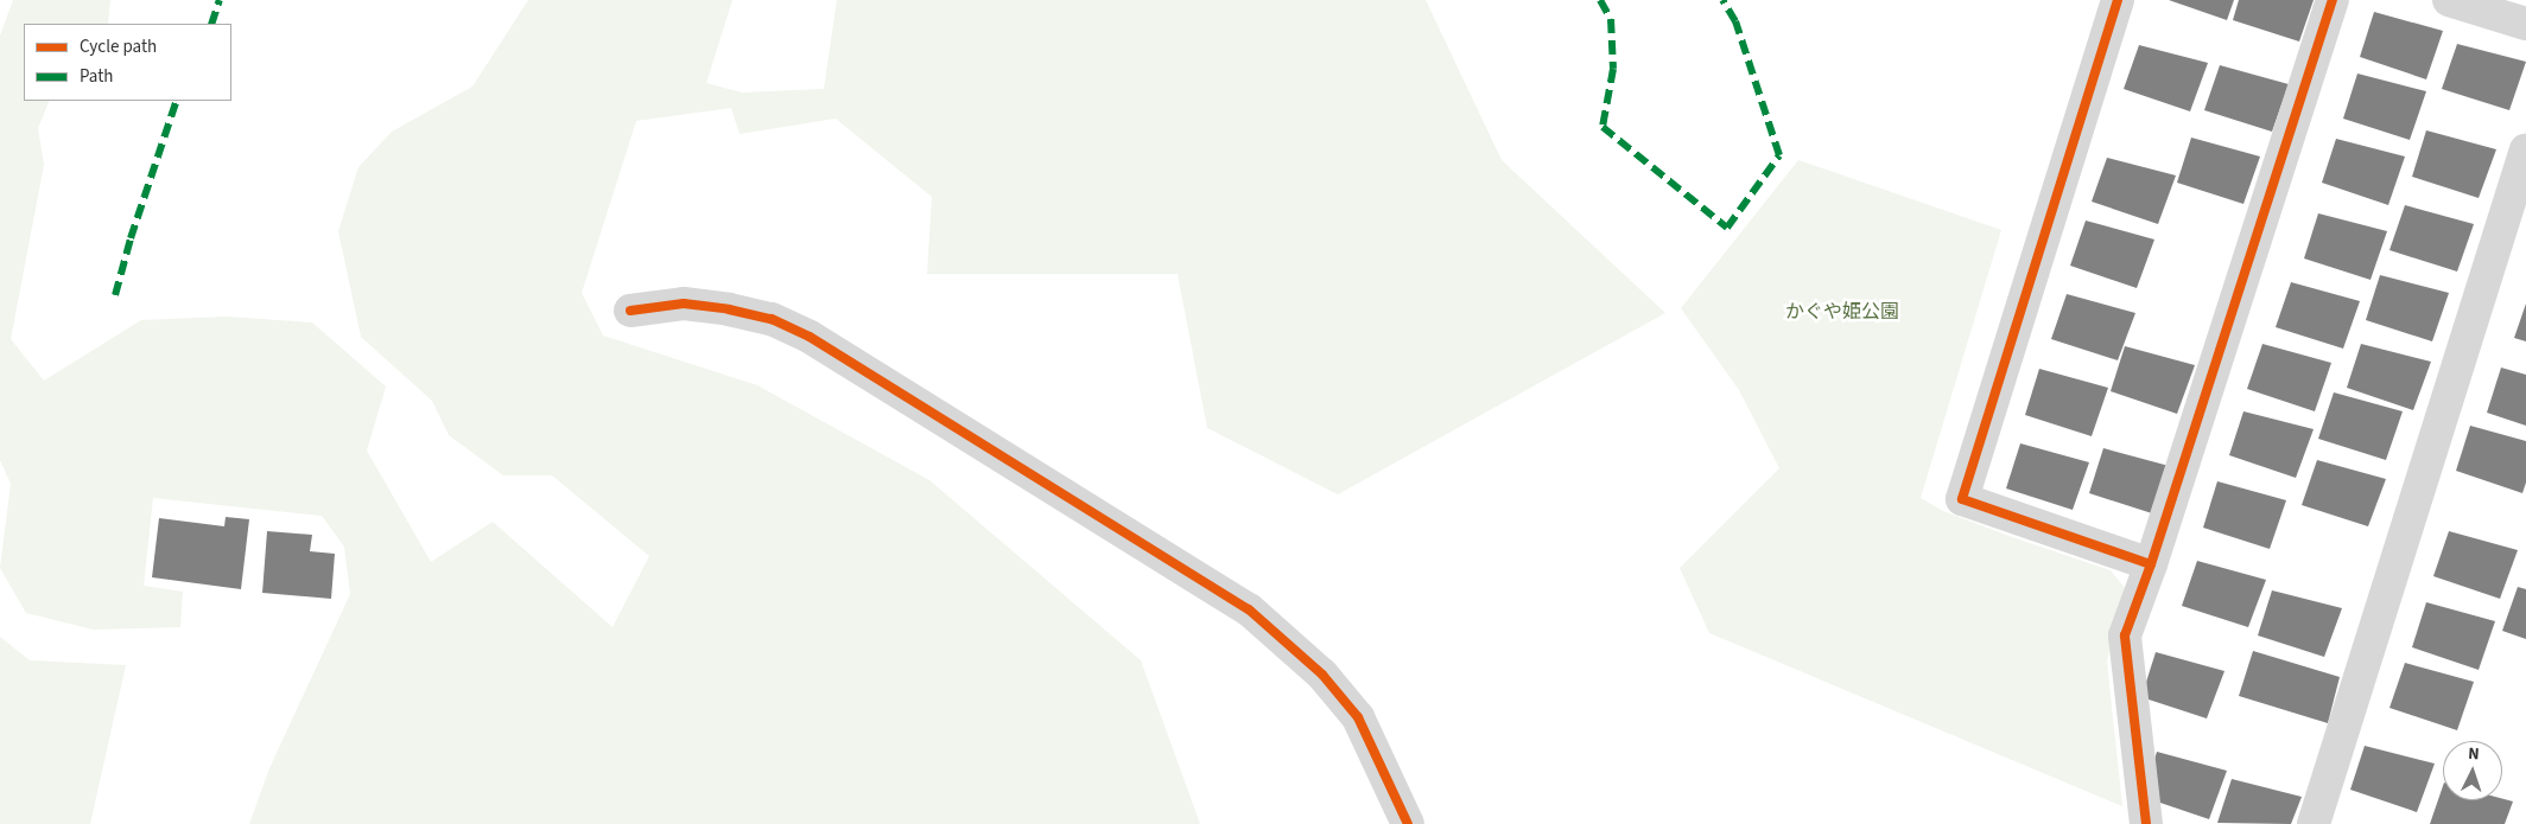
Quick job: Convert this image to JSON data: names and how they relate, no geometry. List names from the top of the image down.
{
  "parks": ["かぐや姫公園"],
  "legend": ["Cycle path", "Path"],
  "north": "top"
}
